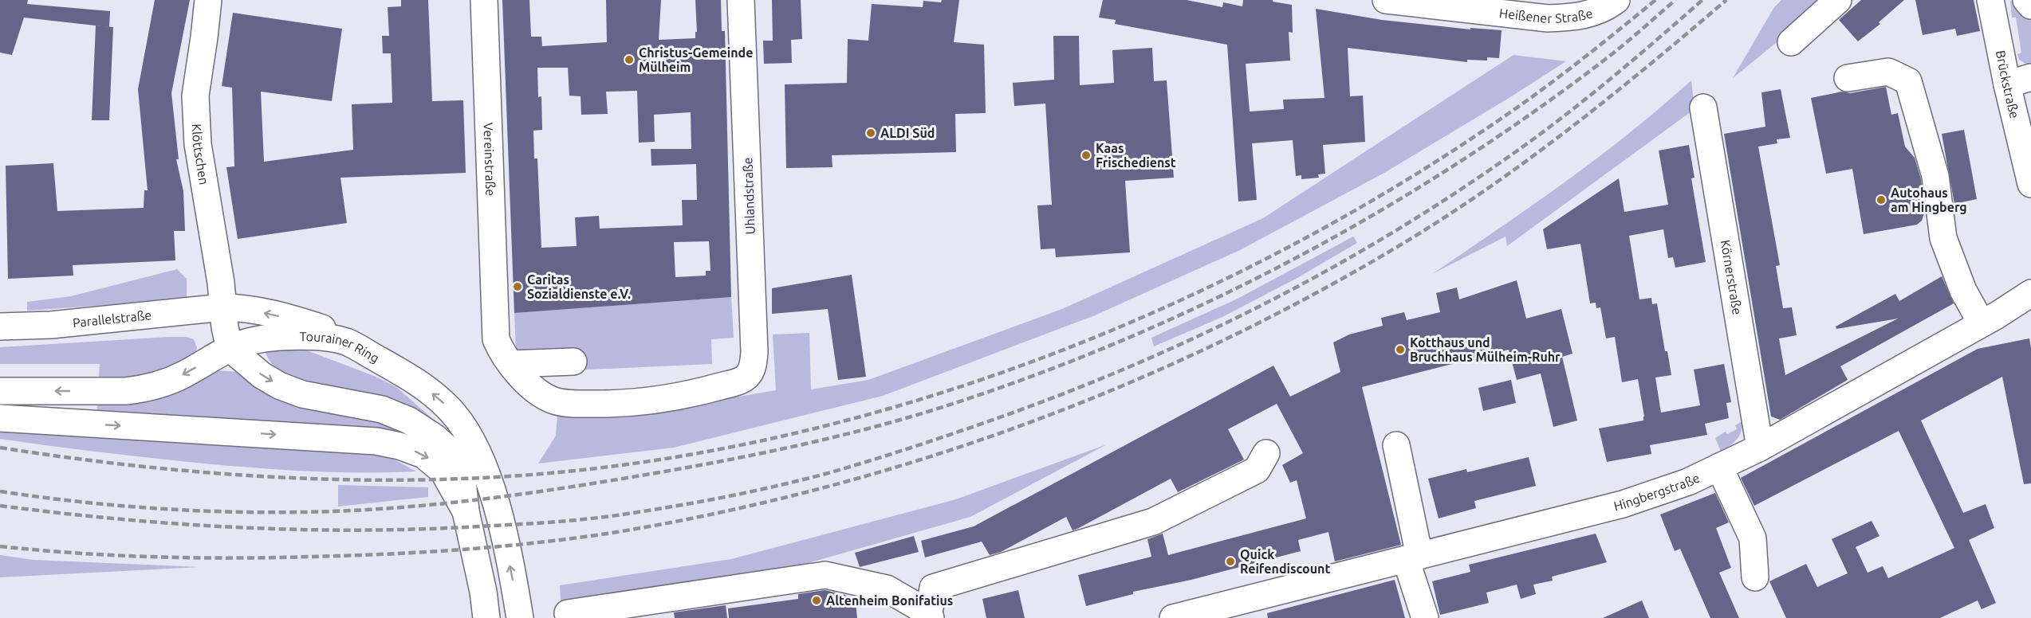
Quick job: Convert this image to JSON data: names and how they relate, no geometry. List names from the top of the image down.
{
  "streets": {
    "street": [
      "Heißener Straße",
      "Brückstraße",
      "Klöttschen",
      "Vereinstraße",
      "Uhlandstraße",
      "Körnerstraße",
      "Parallelstraße",
      "Tourainer Ring",
      "Hingbergstraße"
    ]
  },
  "crossings": [
    ["Klöttschen", "Parallelstraße"],
    ["Klöttschen", "Tourainer Ring"],
    ["Vereinstraße", "Uhlandstraße"],
    ["Körnerstraße", "Hingbergstraße"],
    ["Parallelstraße", "Tourainer Ring"]
  ],
  "places": [
    "Christus-Gemeinde Mülheim",
    "ALDI Süd",
    "Kaas Frischedienst",
    "Autohaus am Hingberg",
    "Caritas Sozialdienste e.V.",
    "Kotthaus und Bruchhaus Mülheim-Ruhr",
    "Quick Reifendiscount",
    "Altenheim Bonifatius"
  ]
}
